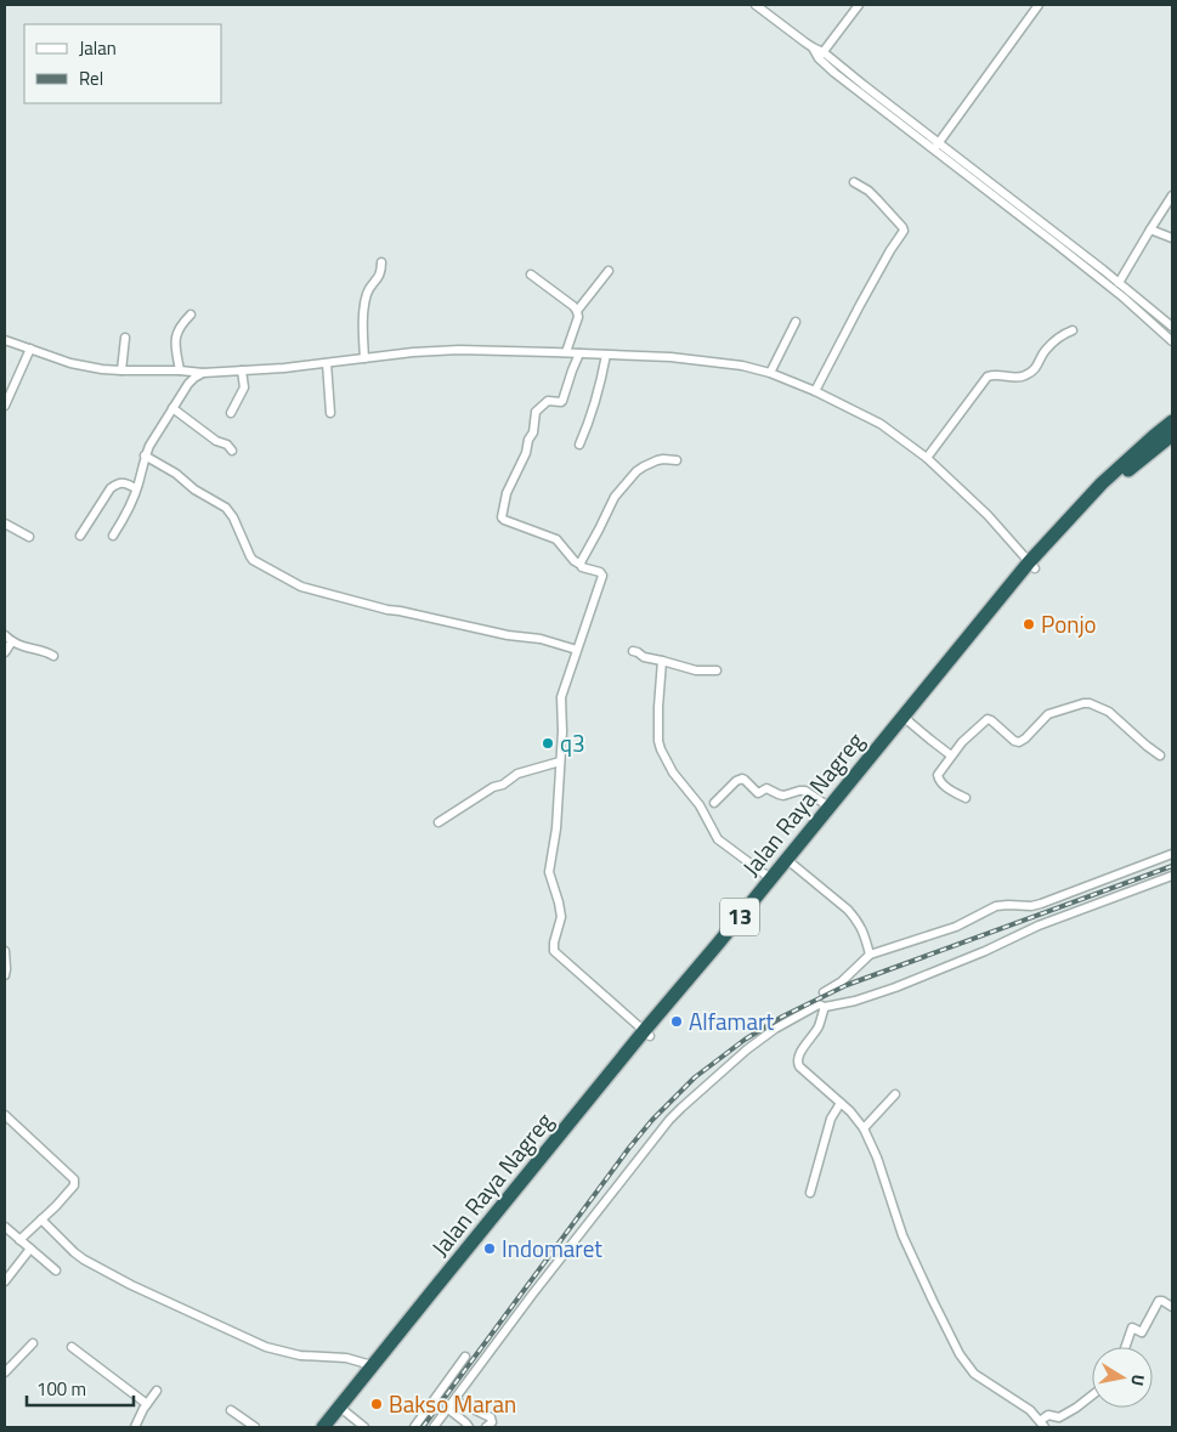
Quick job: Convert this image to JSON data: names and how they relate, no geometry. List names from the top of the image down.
{
  "streets": {
    "highway": ["Jalan Raya Nagreg", "13"]
  },
  "places": [
    "Ponjo",
    "q3",
    "Alfamart",
    "Indomaret",
    "Bakso Maran"
  ],
  "legend": ["Jalan", "Rel"],
  "scale_bar": "100 m",
  "north": "right"
}
